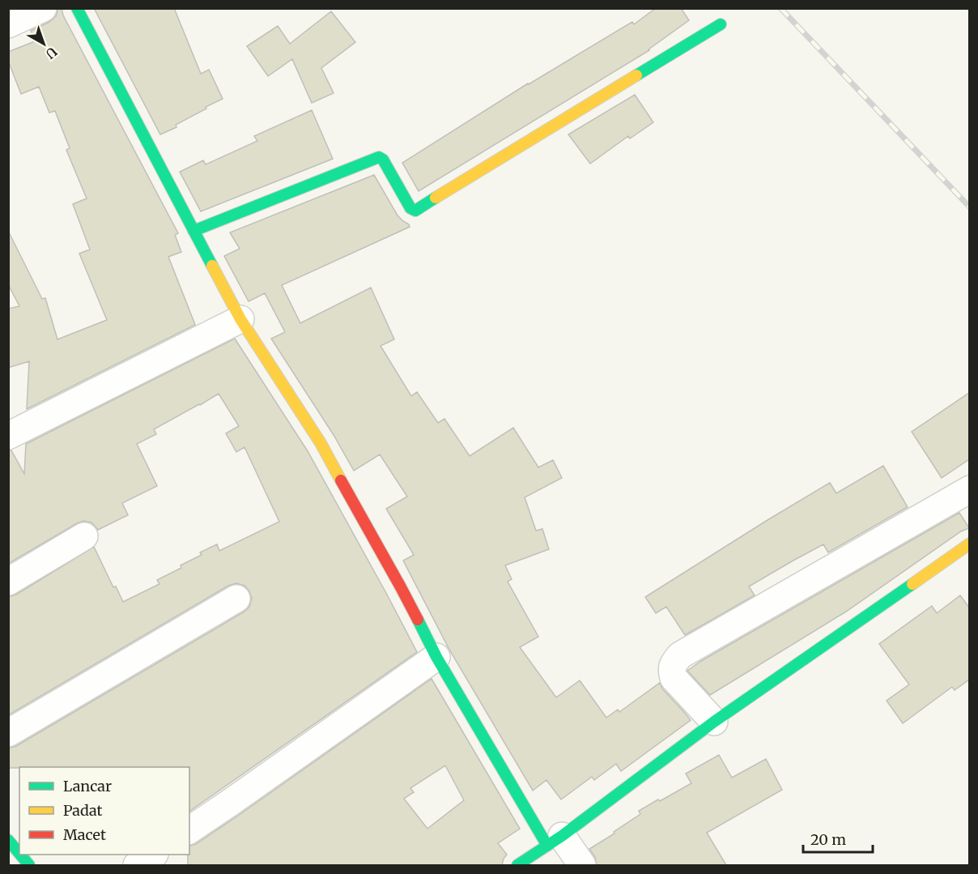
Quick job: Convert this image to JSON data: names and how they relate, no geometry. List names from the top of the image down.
{
  "legend": ["Lancar", "Padat", "Macet"],
  "scale_bar": "20 m",
  "north": "bottom right"
}
